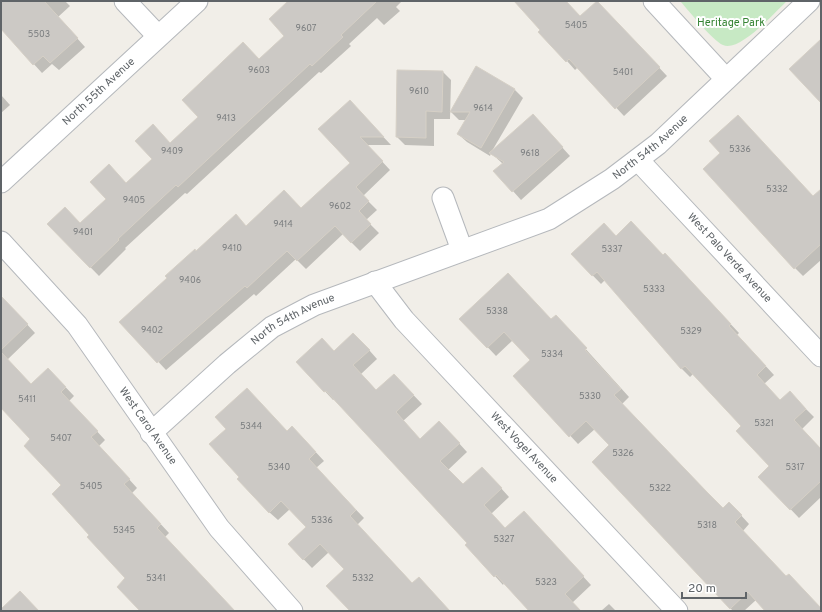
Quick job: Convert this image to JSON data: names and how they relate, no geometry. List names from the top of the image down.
{
  "streets": {
    "street": [
      "North 55th Avenue",
      "North 54th Avenue",
      "West Palo Verde Avenue",
      "West Carol Avenue",
      "West Vogel Avenue"
    ]
  },
  "crossings": [
    ["North 54th Avenue", "West Palo Verde Avenue"],
    ["North 54th Avenue", "West Carol Avenue"],
    ["North 54th Avenue", "West Vogel Avenue"]
  ],
  "parks": ["Heritage Park"],
  "house_numbers": [
    "5405",
    "9607",
    "5503",
    "9603",
    "5401",
    "9610",
    "9614",
    "9413",
    "5336",
    "9409",
    "9618",
    "5332",
    "9405",
    "9602",
    "9414",
    "9401",
    "9410",
    "5337",
    "9406",
    "5333",
    "5338",
    "9402",
    "5329",
    "5334",
    "5330",
    "5411",
    "5321",
    "5344",
    "5407",
    "5326",
    "5340",
    "5317",
    "5405",
    "5322",
    "5336",
    "5318",
    "5345",
    "5327",
    "5341",
    "5332",
    "5323"
  ],
  "scale_bar": "20 m"
}
